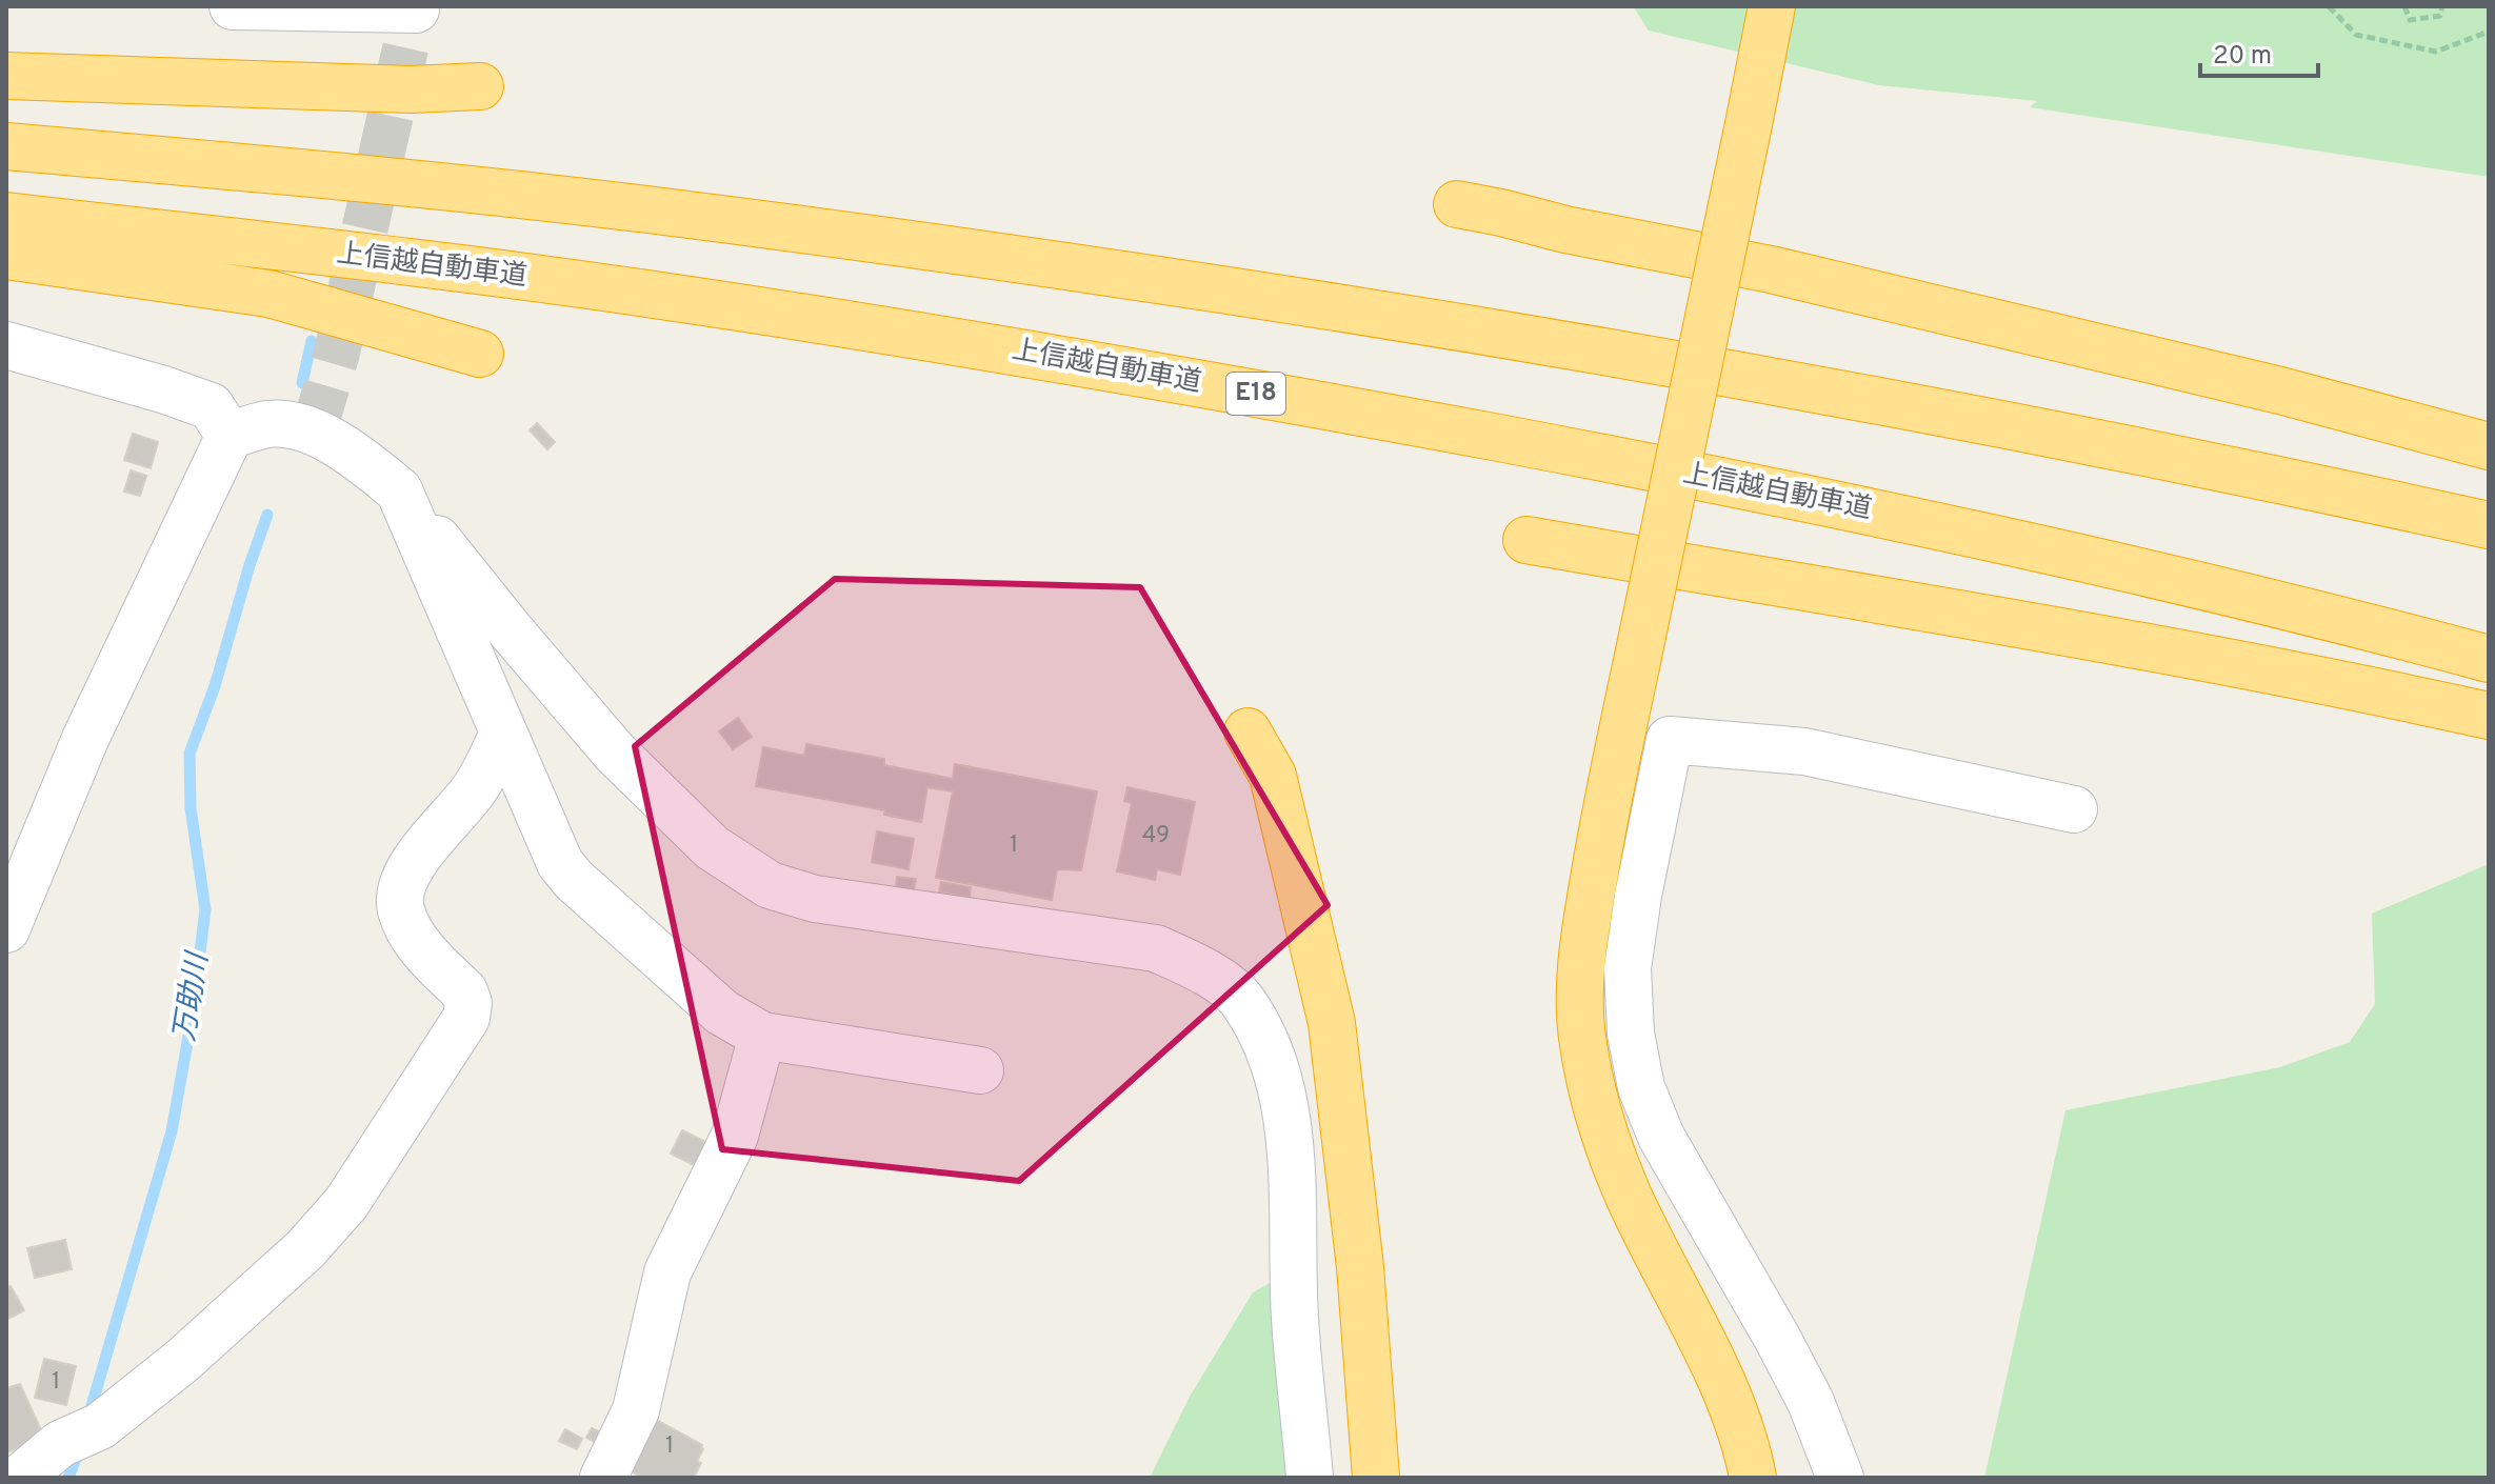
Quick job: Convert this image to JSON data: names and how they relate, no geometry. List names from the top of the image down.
{
  "streets": {
    "highway": ["上信越自動車道", "E18"]
  },
  "water": ["万助川"],
  "house_numbers": [
    "49",
    "1",
    "1",
    "1"
  ],
  "scale_bar": "20 m"
}
